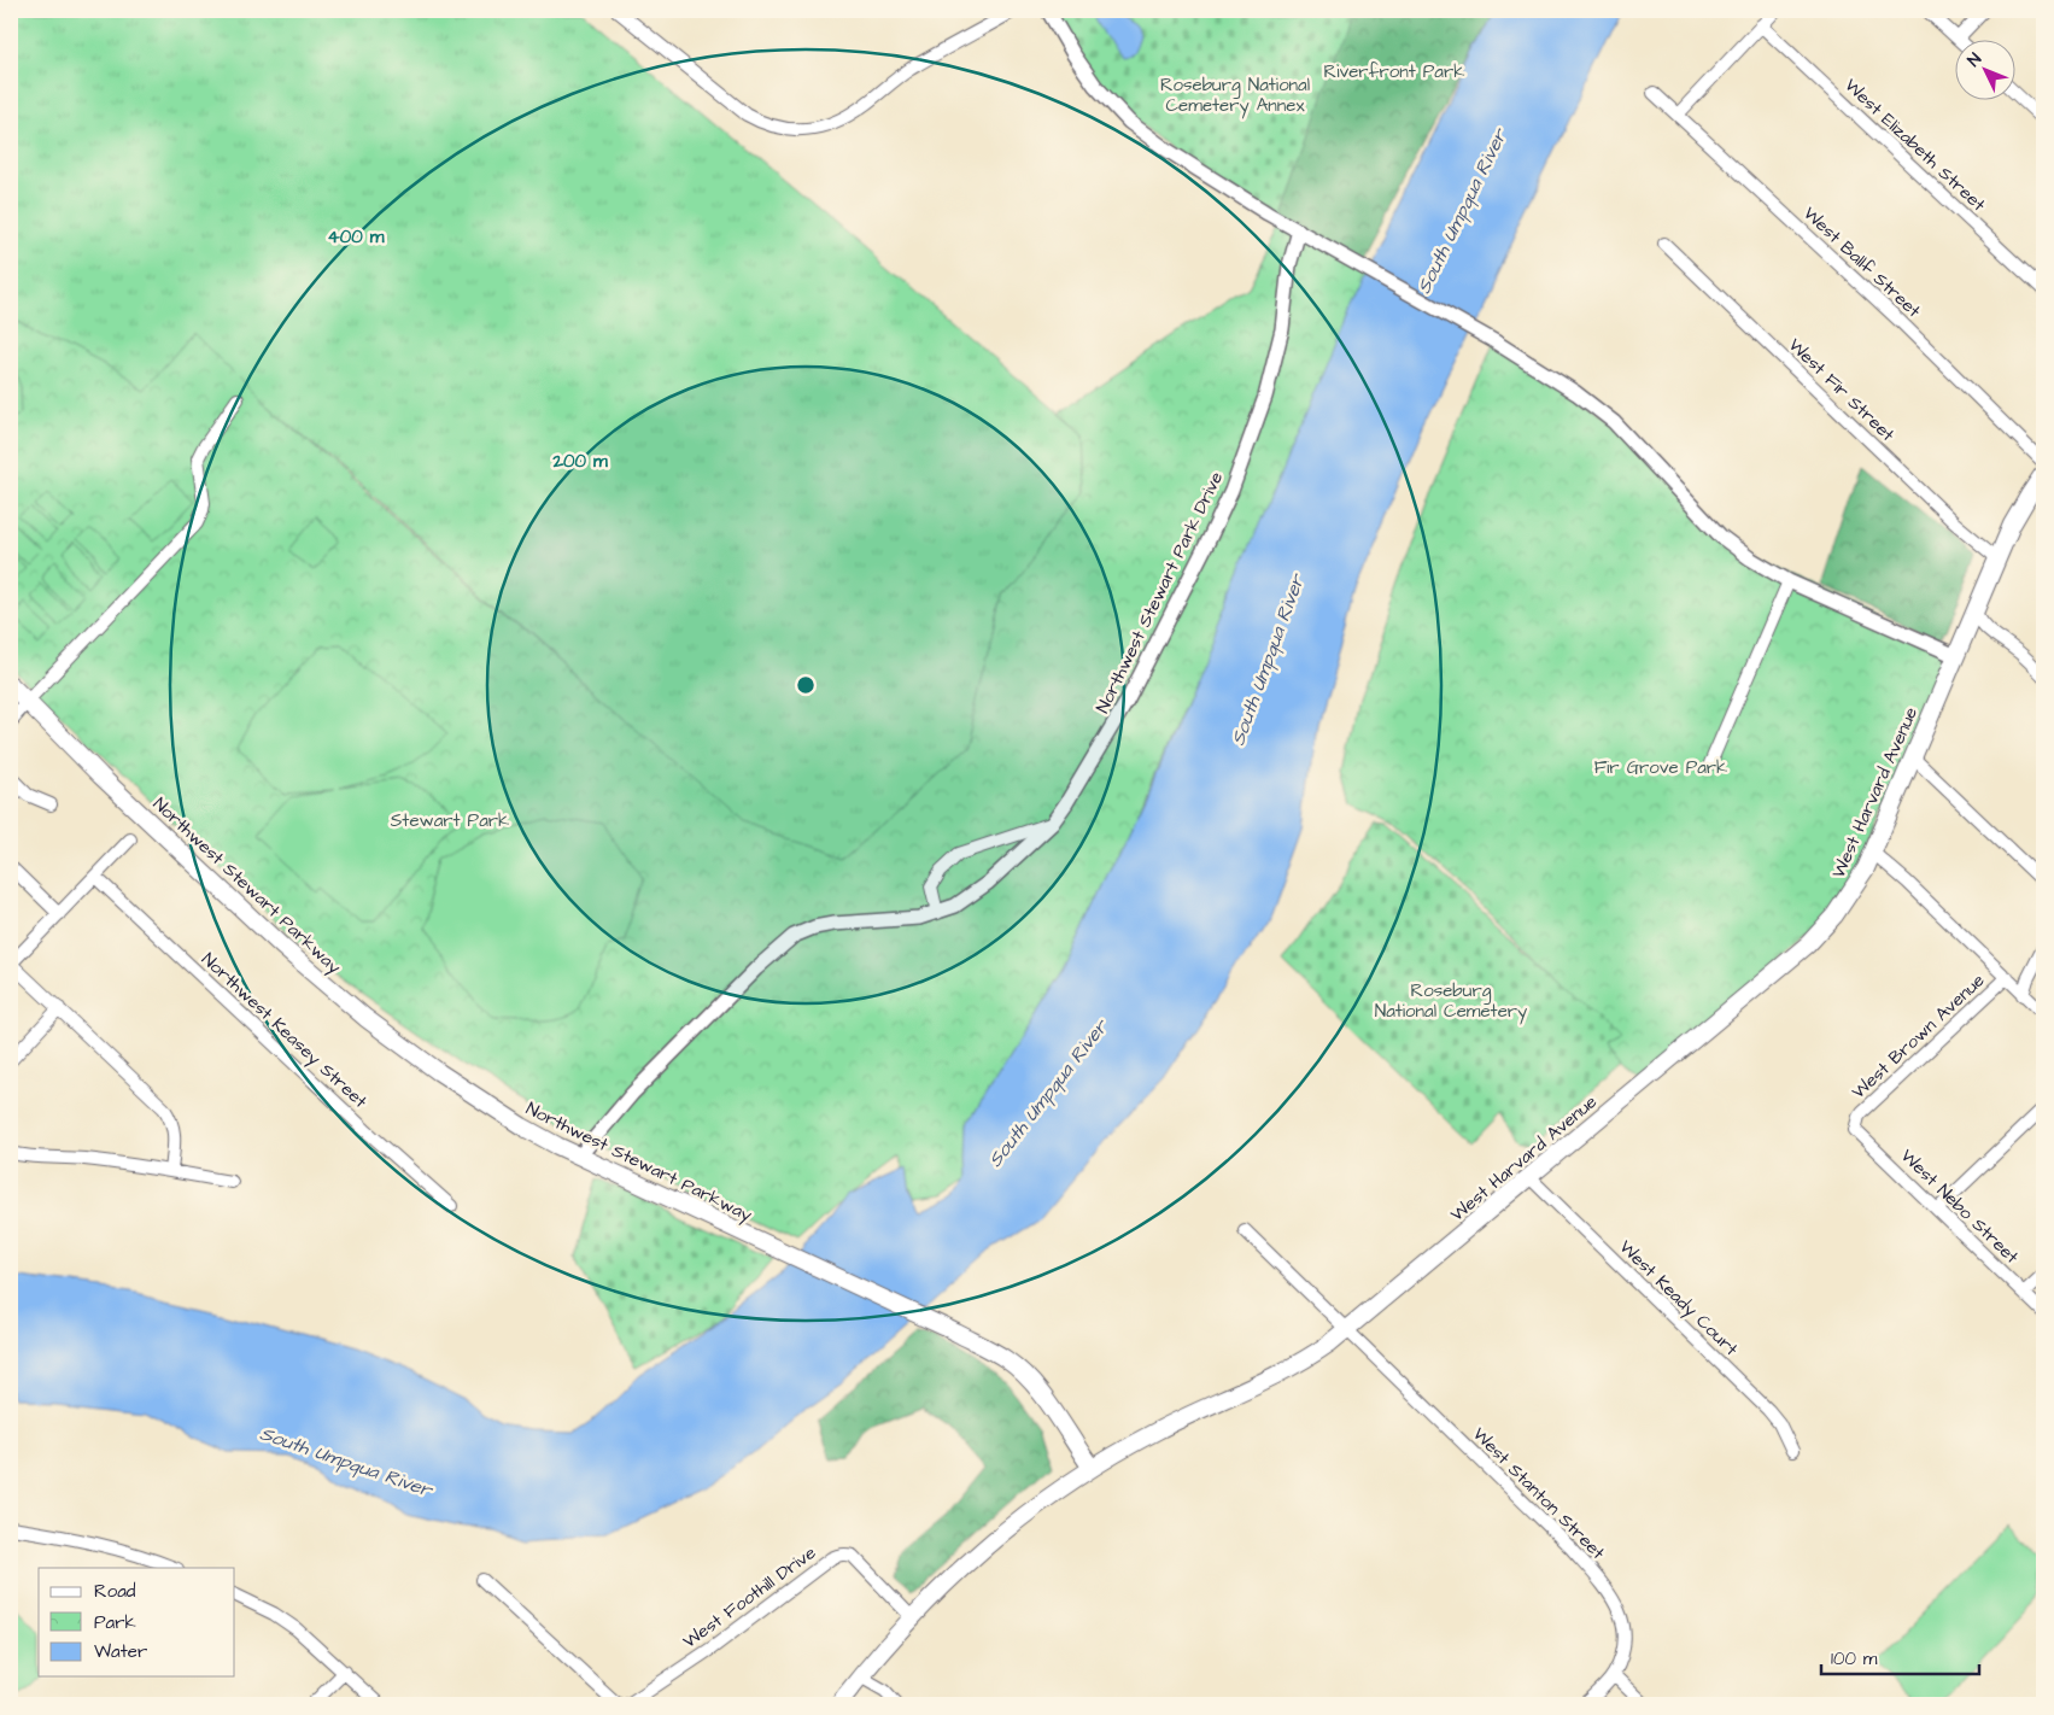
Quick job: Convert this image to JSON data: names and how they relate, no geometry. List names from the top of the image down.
{
  "streets": {
    "main road": ["West Harvard Avenue", "Northwest Stewart Parkway"],
    "street": [
      "West Elizabeth Street",
      "West Ballf Street",
      "West Fir Street",
      "Northwest Stewart Park Drive",
      "Northwest Keasey Street",
      "West Brown Avenue",
      "West Nebo Street",
      "West Keady Court",
      "West Stanton Street",
      "West Foothill Drive"
    ]
  },
  "crossings": [
    ["West Fir Street", "West Harvard Avenue"],
    ["Northwest Stewart Park Drive", "Northwest Stewart Parkway"],
    ["West Harvard Avenue", "Northwest Stewart Parkway"],
    ["West Harvard Avenue", "West Keady Court"],
    ["West Harvard Avenue", "West Stanton Street"],
    ["West Harvard Avenue", "West Foothill Drive"],
    ["West Brown Avenue", "West Nebo Street"]
  ],
  "water": ["South Umpqua River"],
  "parks": [
    "Riverfront Park",
    "Roseburg National Cemetery Annex",
    "Fir Grove Park",
    "Stewart Park",
    "Roseburg National Cemetery"
  ],
  "legend": ["Road", "Park", "Water"],
  "scale_bar": "100 m",
  "north": "top left",
  "rings": ["400 m", "200 m"]
}
